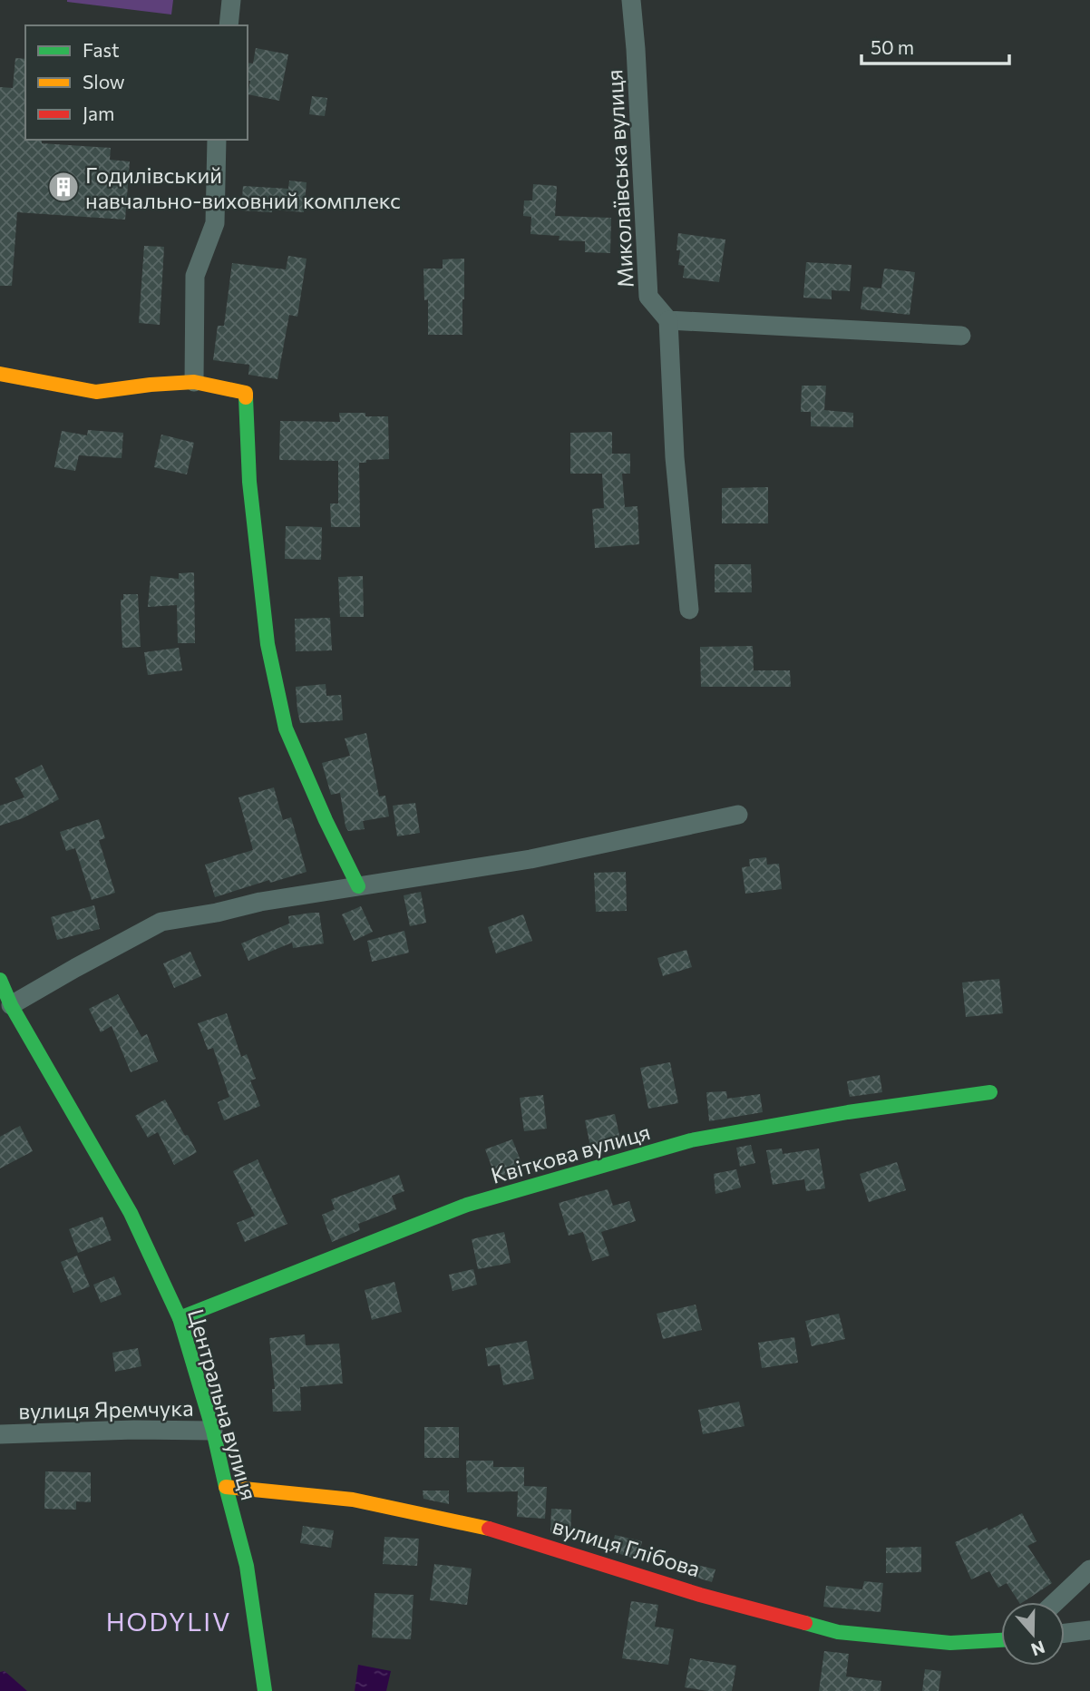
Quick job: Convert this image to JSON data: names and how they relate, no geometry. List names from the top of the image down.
{
  "streets": {
    "street": [
      "Миколаївська вулиця",
      "Квіткова вулиця",
      "Центральна вулиця",
      "вулиця Яремчука",
      "вулиця Глібова"
    ]
  },
  "crossings": [
    ["Квіткова вулиця", "Центральна вулиця"],
    ["Центральна вулиця", "вулиця Яремчука"],
    ["Центральна вулиця", "вулиця Глібова"]
  ],
  "districts": ["HODYLIV"],
  "places": {
    "building": ["Годилівський навчально-виховний комплекс"]
  },
  "legend": ["Fast", "Slow", "Jam"],
  "scale_bar": "50 m",
  "north": "bottom"
}
